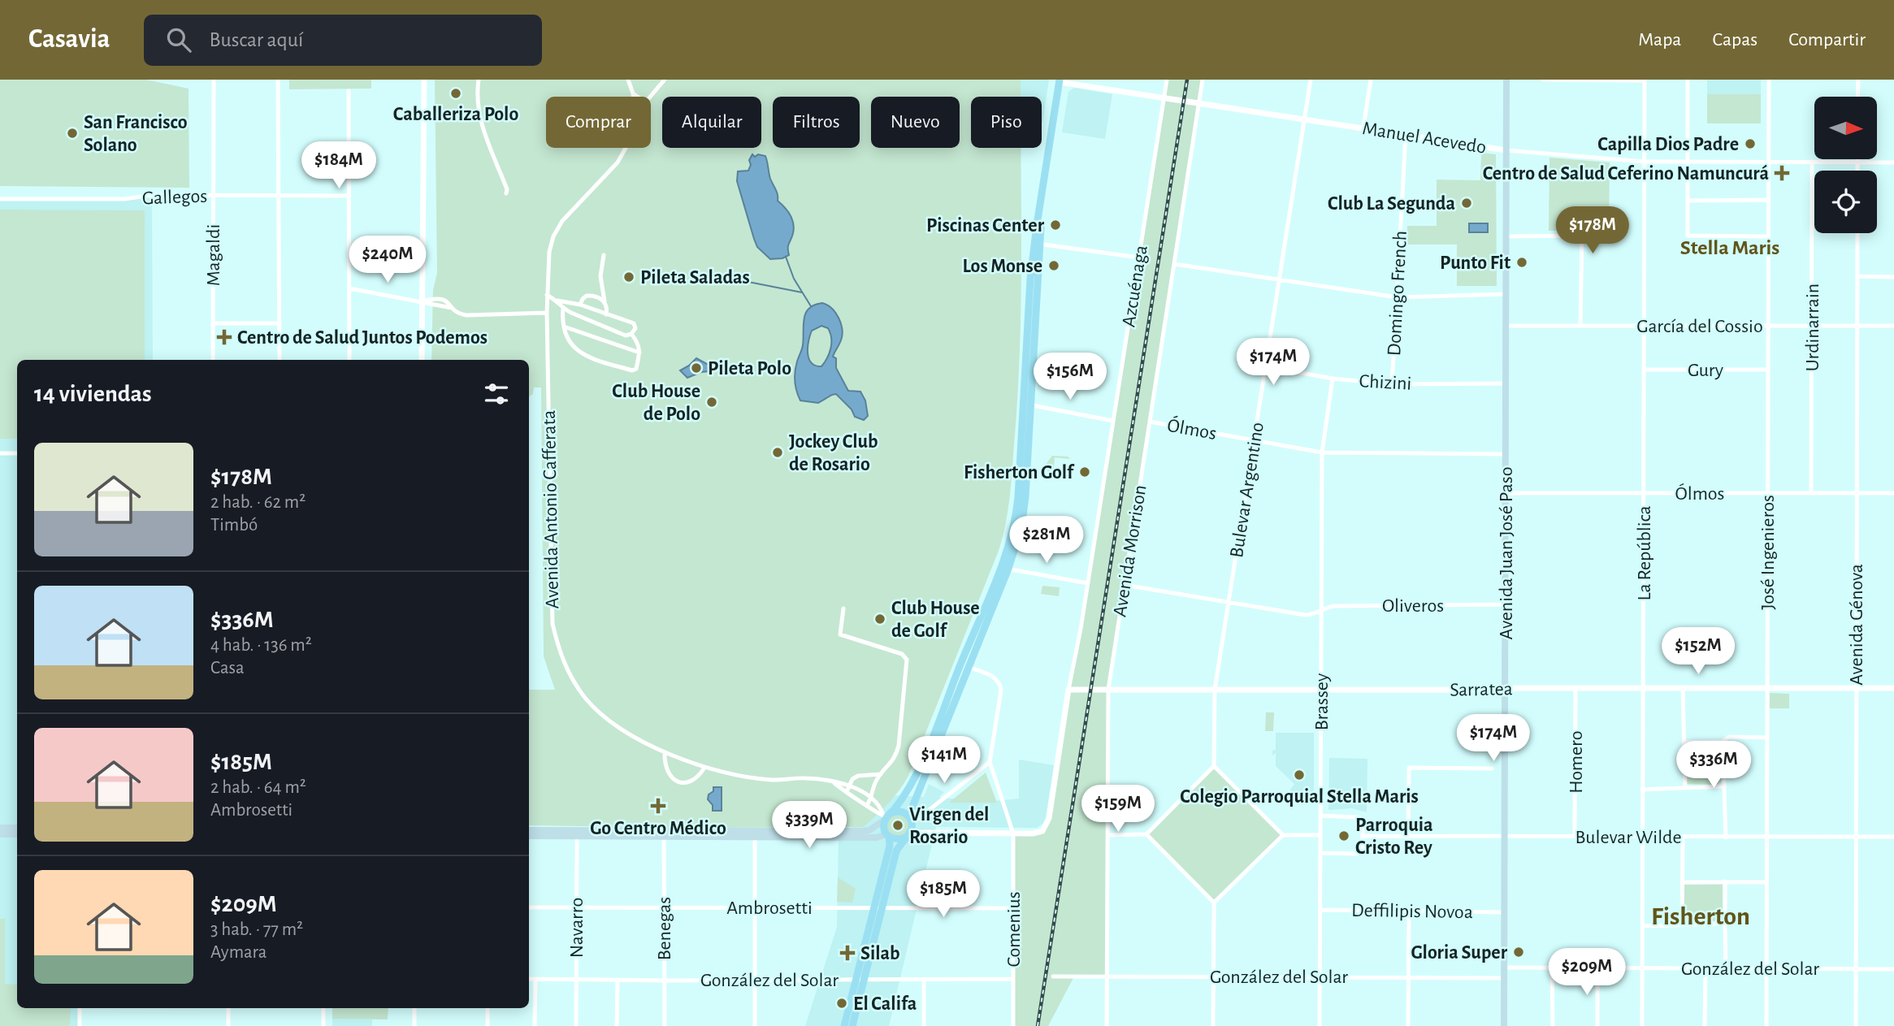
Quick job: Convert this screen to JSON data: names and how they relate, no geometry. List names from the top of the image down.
{
  "streets": {
    "main road": ["Avenida Juan José Paso"],
    "street": [
      "Manuel Acevedo",
      "Gallegos",
      "Magaldi",
      "Azcuénaga",
      "Domingo French",
      "García del Cossio",
      "Urdinarrain",
      "Gury",
      "Chizini",
      "Ólmos",
      "Bulevar Argentino",
      "Avenida Antonio Cafferata",
      "Avenida Morrison",
      "José Ingenieros",
      "La República",
      "Oliveros",
      "Avenida Génova",
      "Sarratea",
      "Brassey",
      "Homero",
      "Bulevar Wilde",
      "Ambrosetti",
      "Deffilipis Novoa",
      "Navarro",
      "Benegas",
      "Comenius",
      "González del Solar"
    ]
  },
  "crossings": [
    ["Manuel Acevedo", "Azcuénaga"],
    ["Manuel Acevedo", "Domingo French"],
    ["Manuel Acevedo", "Urdinarrain"],
    ["Manuel Acevedo", "Bulevar Argentino"],
    ["Manuel Acevedo", "Avenida Morrison"],
    ["Manuel Acevedo", "José Ingenieros"],
    ["Manuel Acevedo", "Avenida Juan José Paso"],
    ["Manuel Acevedo", "La República"],
    ["Gallegos", "Magaldi"],
    ["Azcuénaga", "Sarratea"],
    ["Azcuénaga", "Comenius"],
    ["Domingo French", "Chizini"],
    ["García del Cossio", "Urdinarrain"],
    ["García del Cossio", "José Ingenieros"],
    ["García del Cossio", "Avenida Juan José Paso"],
    ["García del Cossio", "La República"],
    ["García del Cossio", "Avenida Génova"],
    ["Urdinarrain", "Ólmos"],
    ["Gury", "José Ingenieros"],
    ["Gury", "La República"],
    ["Chizini", "Bulevar Argentino"],
    ["Chizini", "Avenida Juan José Paso"],
    ["Chizini", "Brassey"],
    ["Ólmos", "Bulevar Argentino"],
    ["Ólmos", "Avenida Morrison"],
    ["Ólmos", "José Ingenieros"],
    ["Ólmos", "Avenida Juan José Paso"],
    ["Ólmos", "La República"],
    ["Ólmos", "Avenida Génova"],
    ["Ólmos", "Brassey"],
    ["Bulevar Argentino", "Oliveros"],
    ["Bulevar Argentino", "Sarratea"],
    ["Avenida Morrison", "Oliveros"],
    ["Avenida Morrison", "Sarratea"],
    ["Avenida Morrison", "González del Solar"],
    ["José Ingenieros", "Sarratea"],
    ["José Ingenieros", "Bulevar Wilde"],
    ["José Ingenieros", "González del Solar"],
    ["Avenida Juan José Paso", "Oliveros"],
    ["Avenida Juan José Paso", "Sarratea"],
    ["Avenida Juan José Paso", "Bulevar Wilde"],
    ["Avenida Juan José Paso", "Deffilipis Novoa"],
    ["Avenida Juan José Paso", "González del Solar"],
    ["La República", "Sarratea"],
    ["La República", "Bulevar Wilde"],
    ["La República", "González del Solar"],
    ["Oliveros", "Brassey"],
    ["Avenida Génova", "Sarratea"],
    ["Avenida Génova", "Bulevar Wilde"],
    ["Avenida Génova", "González del Solar"],
    ["Sarratea", "Brassey"],
    ["Sarratea", "Homero"],
    ["Brassey", "Deffilipis Novoa"],
    ["Brassey", "González del Solar"],
    ["Homero", "Bulevar Wilde"],
    ["Ambrosetti", "Navarro"],
    ["Ambrosetti", "Benegas"],
    ["Ambrosetti", "Comenius"],
    ["Navarro", "González del Solar"],
    ["Benegas", "González del Solar"],
    ["Comenius", "González del Solar"]
  ],
  "districts": ["Stella Maris", "Fisherton"],
  "places": {
    "other": [
      "Caballeriza Polo",
      "San Francisco Solano",
      "Capilla Dios Padre",
      "Club La Segunda",
      "Piscinas Center",
      "Punto Fit",
      "Los Monse",
      "Pileta Saladas",
      "Pileta Polo",
      "Club House de Polo",
      "Jockey Club de Rosario",
      "Fisherton Golf",
      "Club House de Golf",
      "Colegio Parroquial Stella Maris",
      "Virgen del Rosario",
      "Parroquia Cristo Rey",
      "Gloria Super",
      "El Califa"
    ],
    "health": [
      "Centro de Salud Ceferino Namuncurá",
      "Centro de Salud Juntos Podemos",
      "Go Centro Médico",
      "Silab"
    ]
  },
  "north": "right",
  "page": {
    "header": "Casavia",
    "search": "Buscar aquí",
    "nav": ["Mapa", "Capas", "Compartir"],
    "chip": [
      "Comprar",
      "Alquilar",
      "Filtros",
      "Nuevo",
      "Piso"
    ],
    "price": [
      "$184M",
      "$178M",
      "$240M",
      "$174M",
      "$156M",
      "$281M",
      "$152M",
      "$174M",
      "$141M",
      "$336M",
      "$159M",
      "$339M",
      "$185M",
      "$209M"
    ],
    "heading": "14 viviendas",
    "list": [
      {
        "name": "$178M",
        "note": "2 hab. · 62 m² · Timbó"
      },
      {
        "name": "$336M",
        "note": "4 hab. · 136 m² · Casa"
      },
      {
        "name": "$185M",
        "note": "2 hab. · 64 m² · Ambrosetti"
      },
      {
        "name": "$209M",
        "note": "3 hab. · 77 m² · Aymara"
      }
    ]
  }
}
